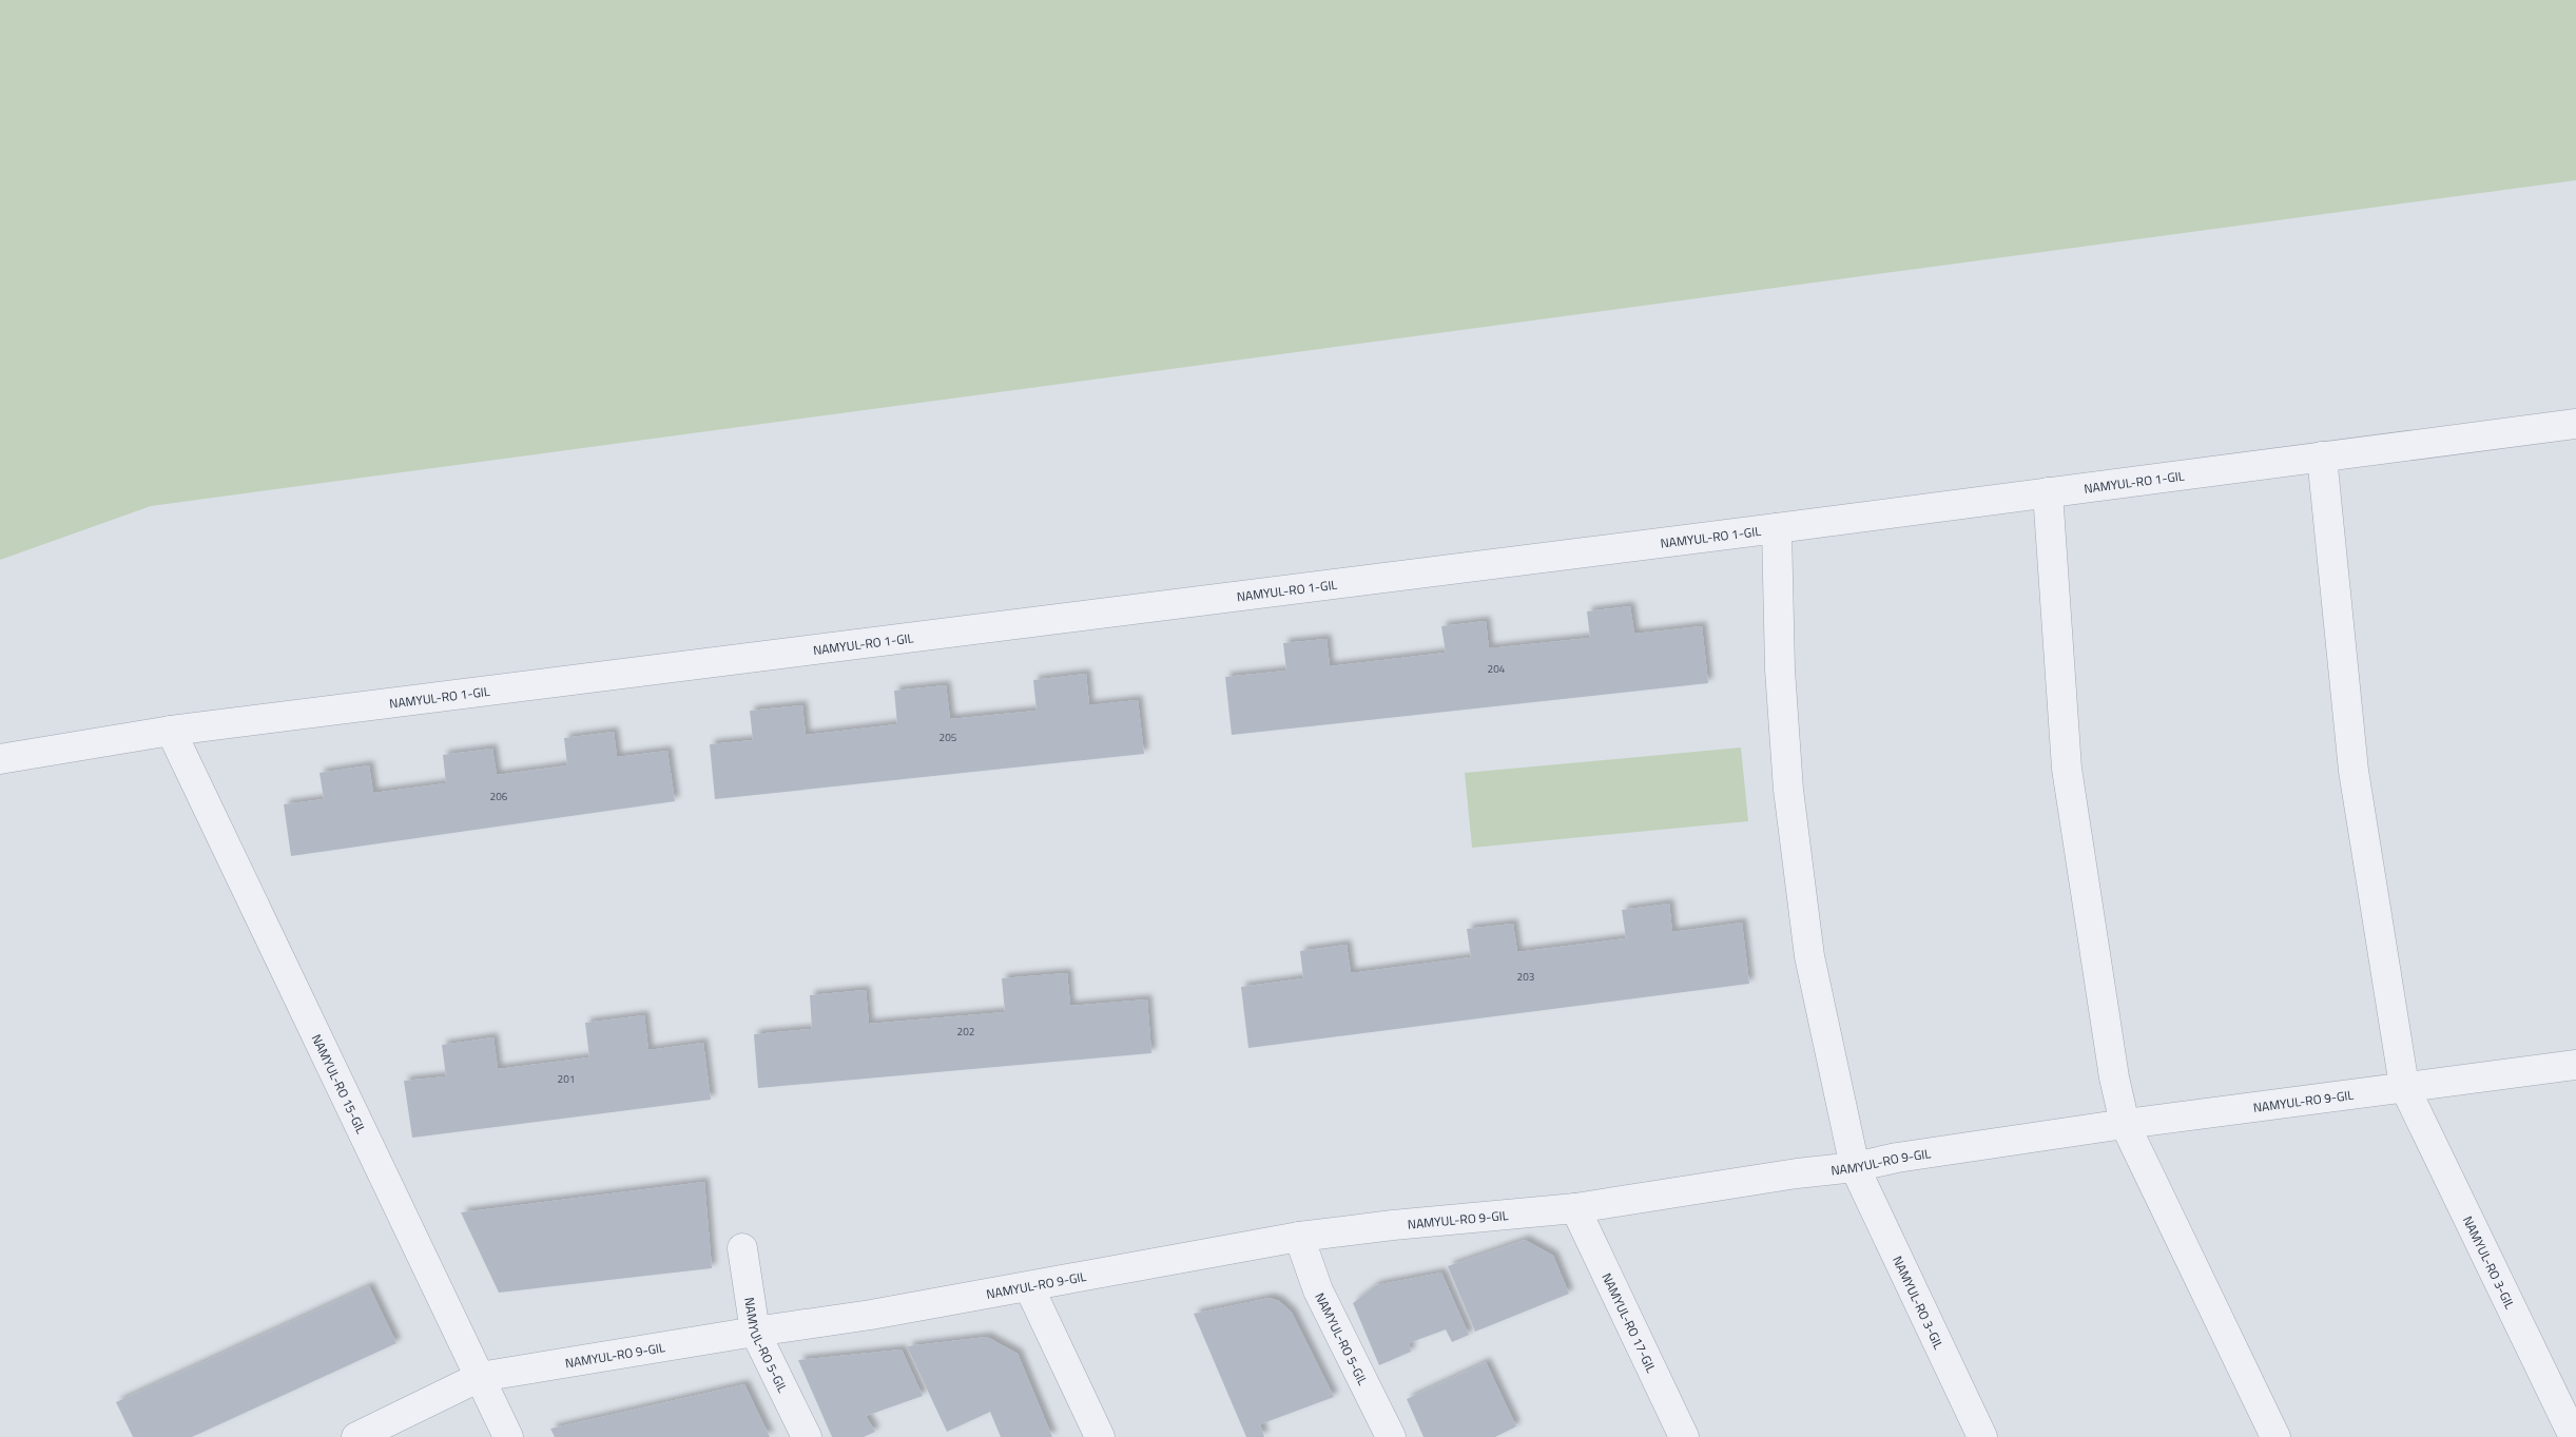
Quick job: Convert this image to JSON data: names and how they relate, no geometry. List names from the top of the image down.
{
  "streets": {
    "street": [
      "NAMYUL-RO 1-GIL",
      "NAMYUL-RO 15-GIL",
      "NAMYUL-RO 9-GIL",
      "NAMYUL-RO 3-GIL",
      "NAMYUL-RO 17-GIL",
      "NAMYUL-RO 5-GIL"
    ]
  },
  "crossings": [
    ["NAMYUL-RO 1-GIL", "NAMYUL-RO 15-GIL"],
    ["NAMYUL-RO 1-GIL", "NAMYUL-RO 3-GIL"],
    ["NAMYUL-RO 15-GIL", "NAMYUL-RO 9-GIL"],
    ["NAMYUL-RO 9-GIL", "NAMYUL-RO 3-GIL"],
    ["NAMYUL-RO 9-GIL", "NAMYUL-RO 17-GIL"],
    ["NAMYUL-RO 9-GIL", "NAMYUL-RO 5-GIL"]
  ],
  "house_numbers": [
    "204",
    "205",
    "206",
    "203",
    "202",
    "201"
  ]
}
